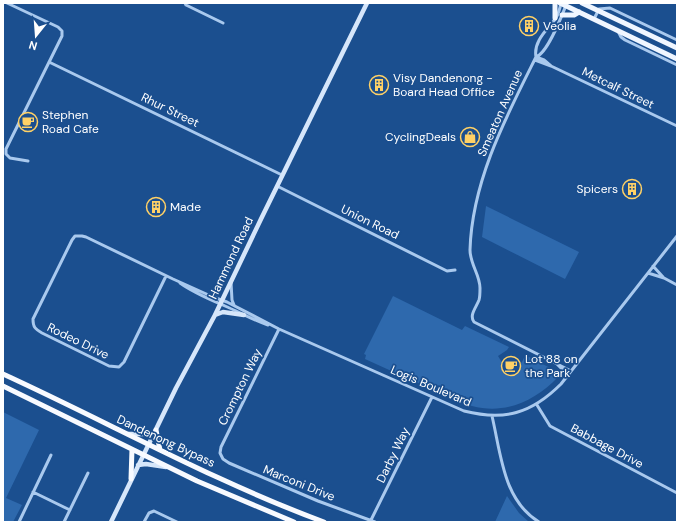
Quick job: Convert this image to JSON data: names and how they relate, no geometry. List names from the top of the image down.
{
  "streets": {
    "highway": ["Dandenong Bypass"],
    "main road": ["Hammond Road"],
    "street": [
      "Metcalf Street",
      "Rhur Street",
      "Smeaton Avenue",
      "Union Road",
      "Rodeo Drive",
      "Logis Boulevard",
      "Crompton Way",
      "Babbage Drive",
      "Darby Way",
      "Marconi Drive"
    ]
  },
  "crossings": [
    ["Metcalf Street", "Smeaton Avenue"],
    ["Rhur Street", "Hammond Road"],
    ["Smeaton Avenue", "Logis Boulevard"],
    ["Union Road", "Hammond Road"],
    ["Hammond Road", "Rodeo Drive"],
    ["Hammond Road", "Logis Boulevard"],
    ["Hammond Road", "Dandenong Bypass"],
    ["Rodeo Drive", "Logis Boulevard"],
    ["Logis Boulevard", "Crompton Way"],
    ["Logis Boulevard", "Babbage Drive"],
    ["Logis Boulevard", "Darby Way"],
    ["Crompton Way", "Marconi Drive"],
    ["Darby Way", "Marconi Drive"]
  ],
  "places": {
    "building": [
      "Veolia",
      "Visy Dandenong - Board Head Office",
      "Spicers",
      "Made"
    ],
    "cafe": ["Stephen Road Cafe", "Lot 88 on the Park"],
    "shop": ["CyclingDeals"]
  },
  "north": "bottom"
}
